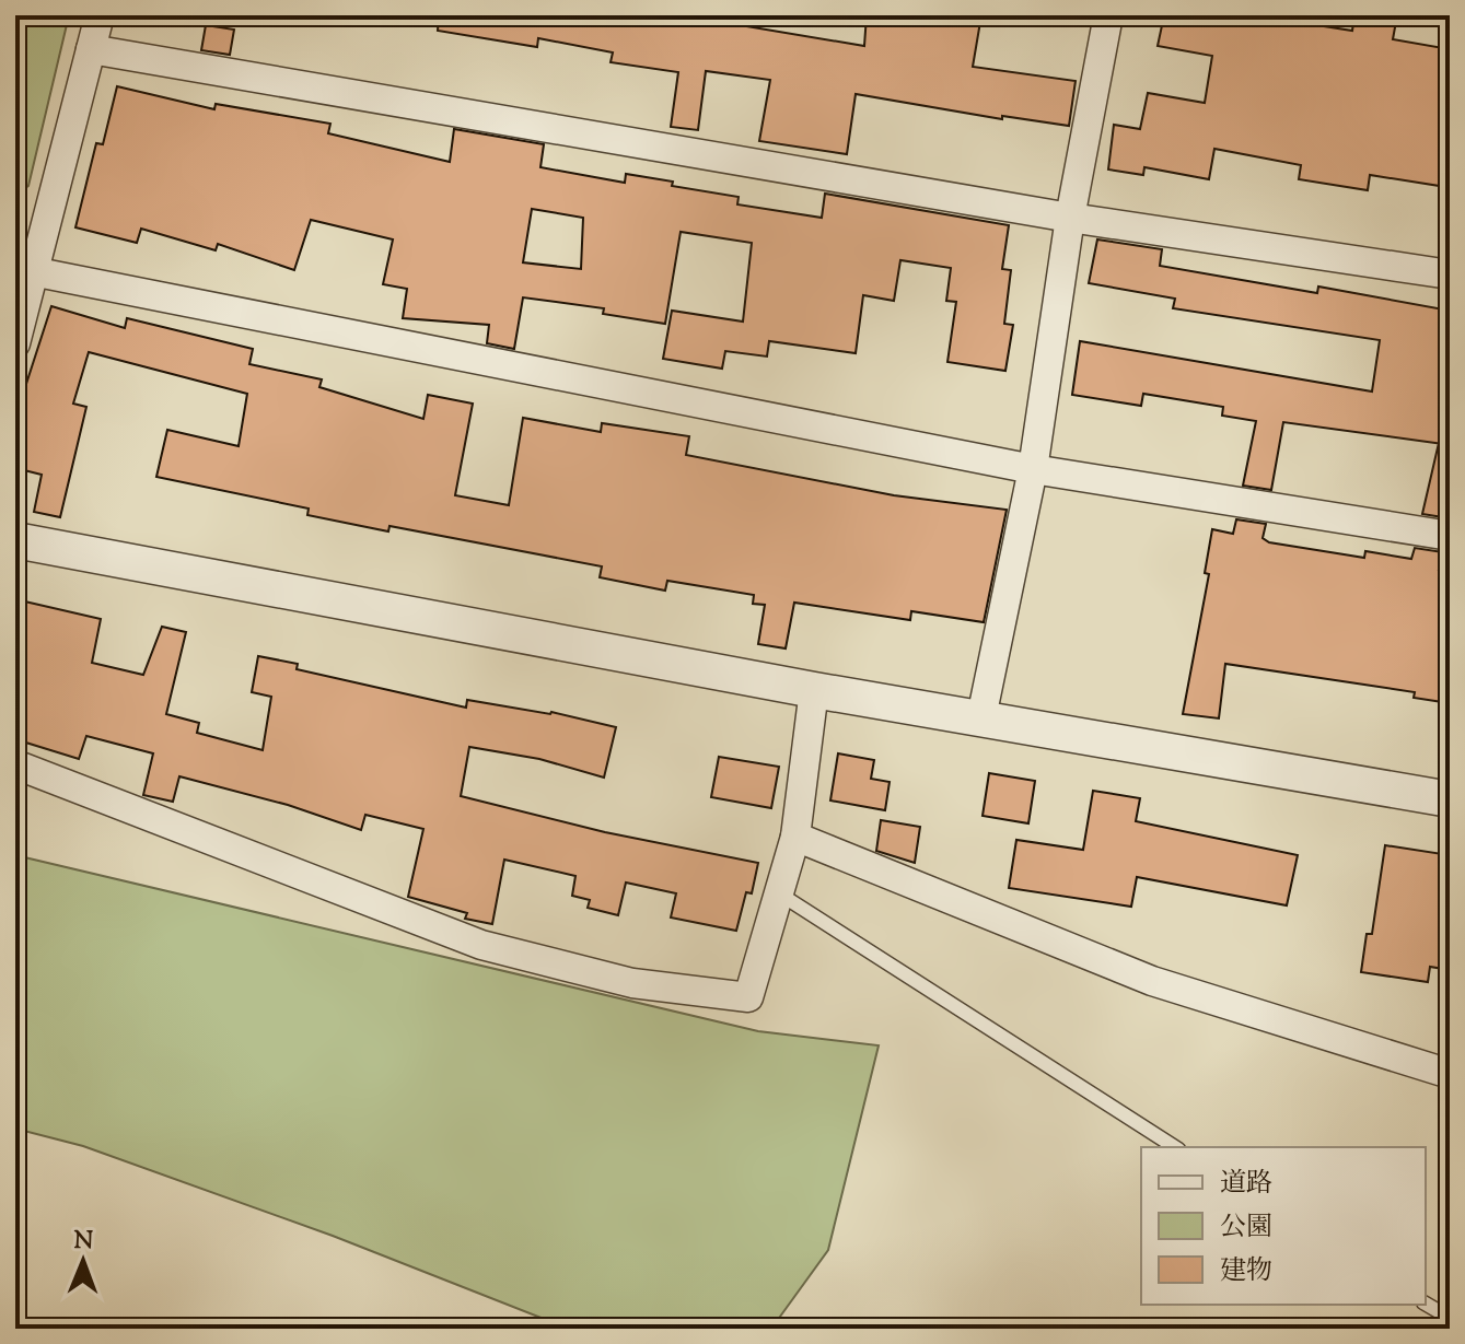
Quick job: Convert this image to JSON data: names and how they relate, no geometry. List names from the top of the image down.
{
  "legend": ["道路", "公園", "建物"],
  "north": "top"
}
